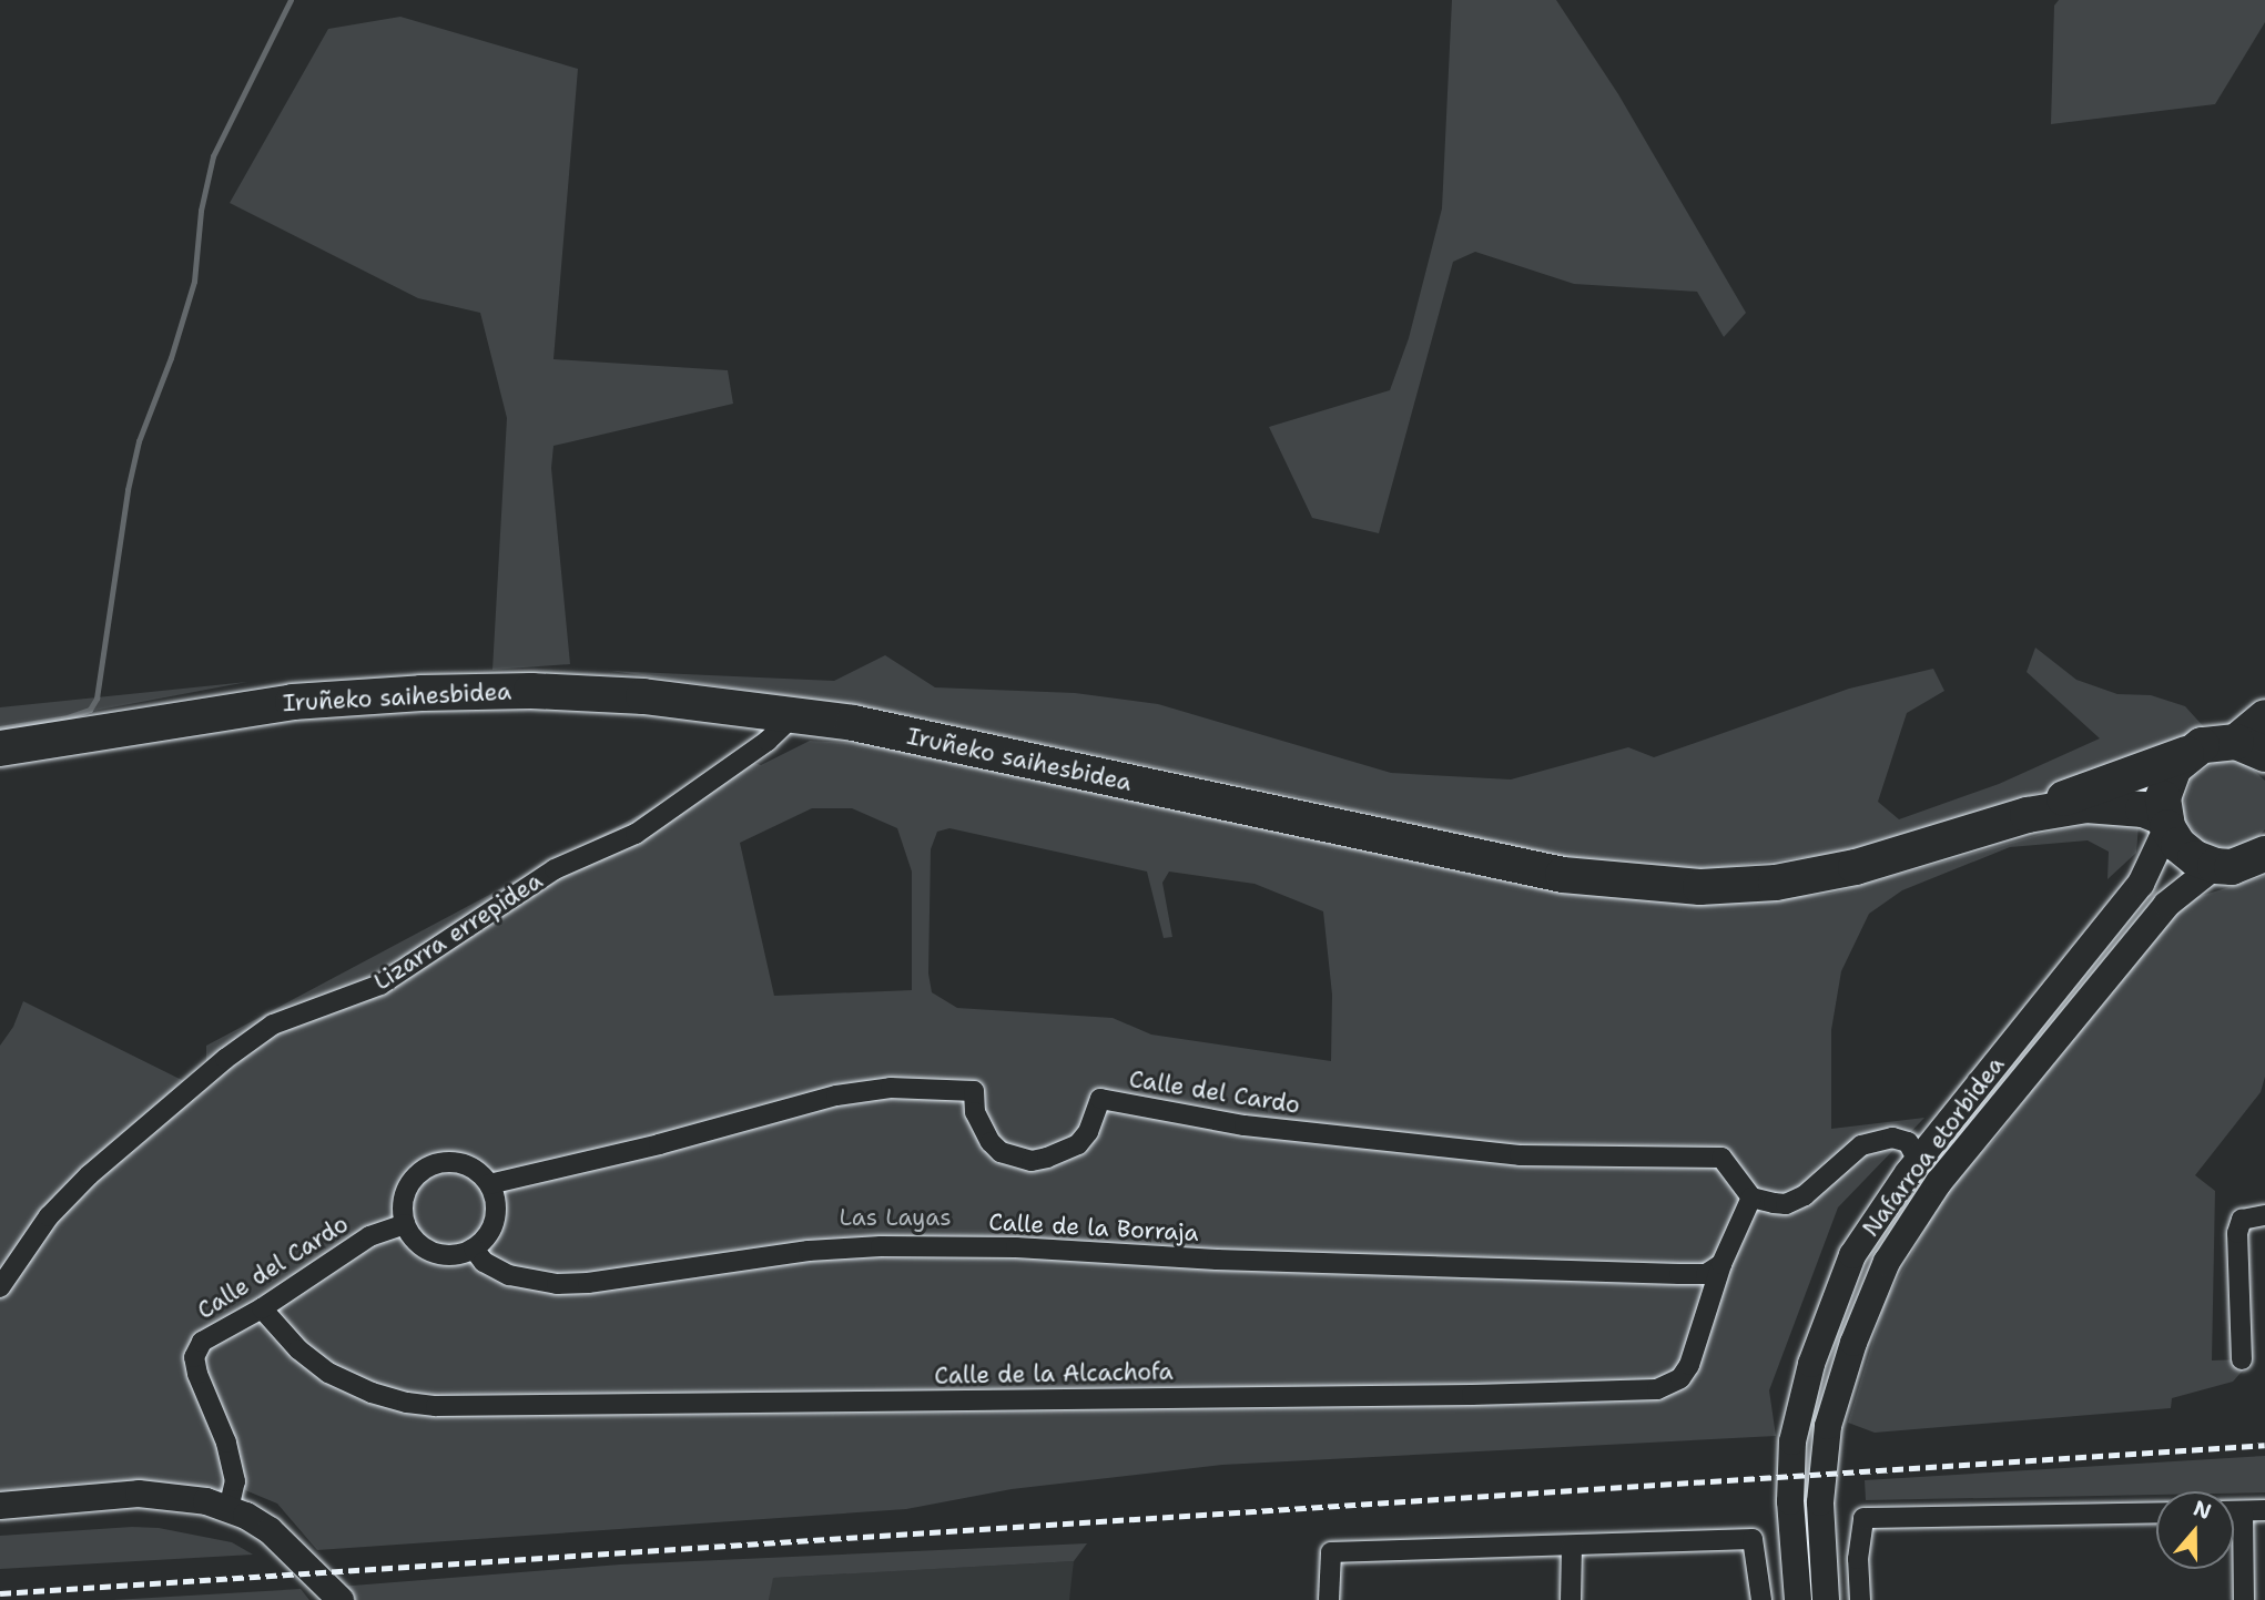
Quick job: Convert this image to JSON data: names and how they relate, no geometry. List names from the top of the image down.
{
  "streets": {
    "highway": ["Iruñeko saihesbidea"],
    "main road": ["Nafarroa etorbidea"],
    "street": [
      "Lizarra errepidea",
      "Calle del Cardo",
      "Calle de la Borraja",
      "Calle de la Alcachofa"
    ]
  },
  "crossings": [
    ["Iruñeko saihesbidea", "Lizarra errepidea"],
    ["Iruñeko saihesbidea", "Nafarroa etorbidea"],
    ["Calle del Cardo", "Calle de la Borraja"],
    ["Calle del Cardo", "Calle de la Alcachofa"],
    ["Calle de la Borraja", "Calle de la Alcachofa"]
  ],
  "parks": ["Las Layas"],
  "north": "top"
}
